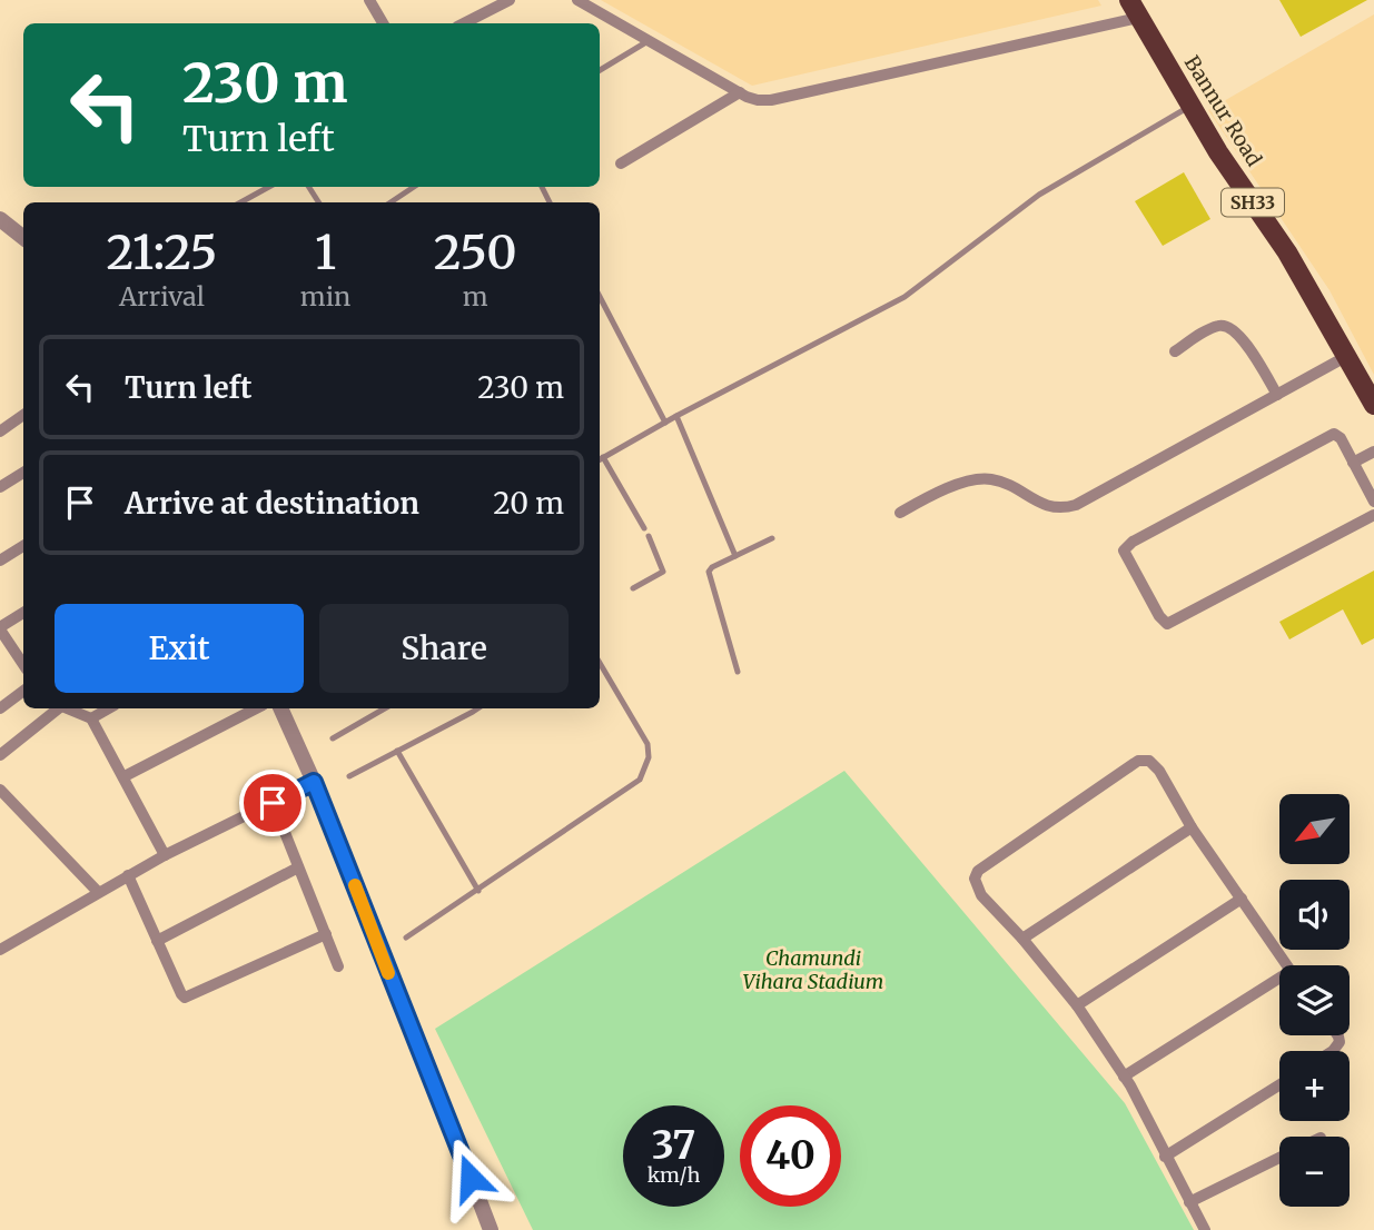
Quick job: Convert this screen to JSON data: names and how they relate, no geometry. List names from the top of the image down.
{
  "streets": {
    "main road": ["Bannur Road", "SH33"]
  },
  "parks": ["Chamundi Vihara Stadium"],
  "north": "bottom left",
  "page": {
    "turn": ["230 m", "Turn left"],
    "eta": [
      "21:25",
      "Arrival",
      "1",
      "min",
      "250",
      "m"
    ],
    "list": [
      {
        "name": "Turn left",
        "value": "230 m"
      },
      {
        "name": "Arrive at destination",
        "value": "20 m"
      }
    ],
    "buttons": ["Exit", "Share"],
    "map_buttons": ["+", "−"],
    "speed": "37 km/h",
    "limit": "40"
  }
}
